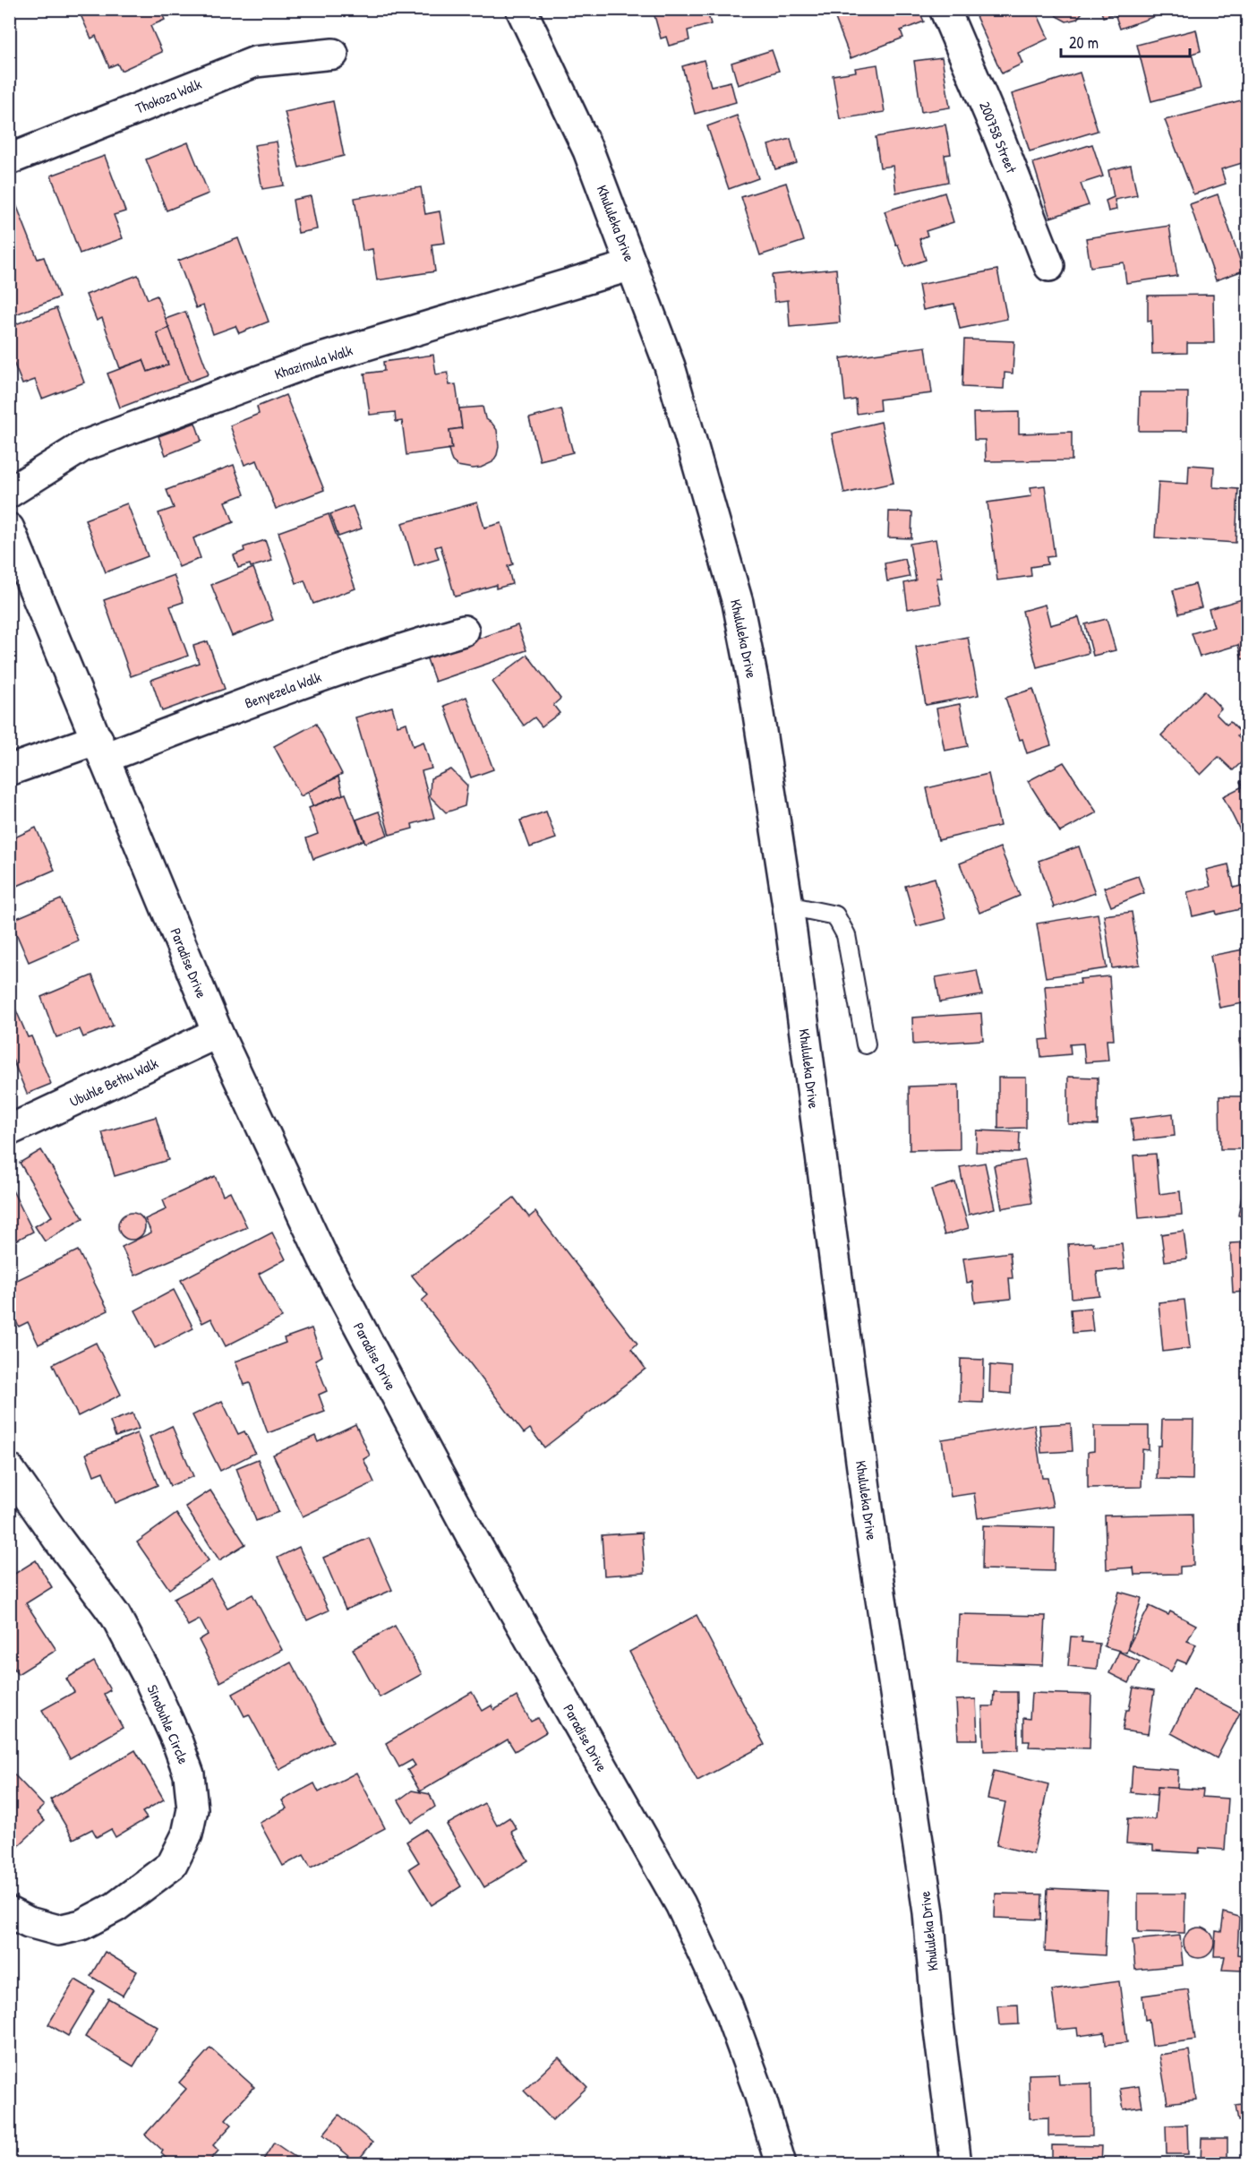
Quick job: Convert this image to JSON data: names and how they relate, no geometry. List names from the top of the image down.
{
  "streets": {
    "street": [
      "Thokoza Walk",
      "200758 Street",
      "Khululeka Drive",
      "Khazimula Walk",
      "Benyezela Walk",
      "Paradise Drive",
      "Ubuhle Bethu Walk",
      "Sinobuhle Circle"
    ]
  },
  "crossings": [
    ["Khululeka Drive", "Khazimula Walk"],
    ["Benyezela Walk", "Paradise Drive"],
    ["Paradise Drive", "Ubuhle Bethu Walk"]
  ],
  "scale_bar": "20 m"
}
